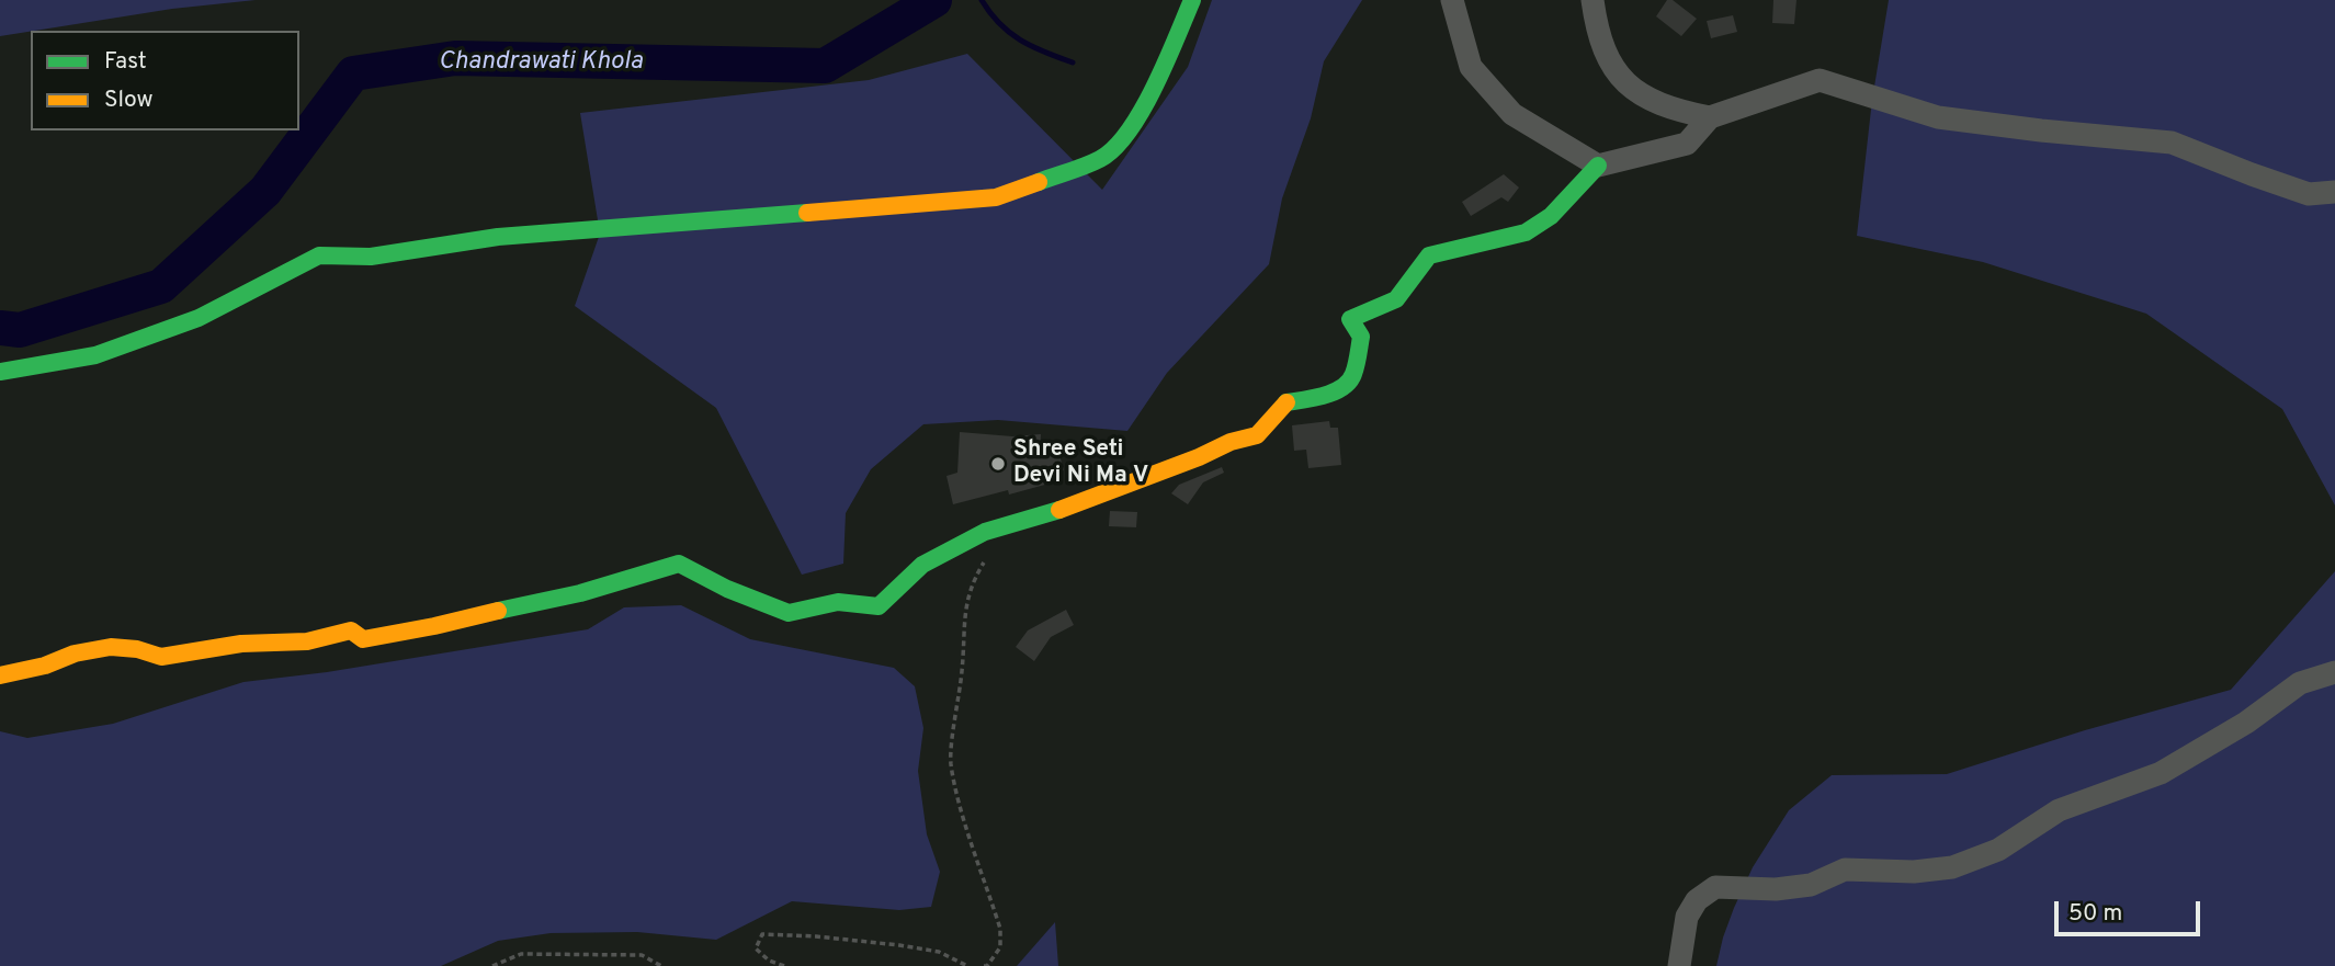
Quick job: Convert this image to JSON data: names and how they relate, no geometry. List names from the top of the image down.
{
  "water": ["Chandrawati Khola"],
  "places": ["Shree Seti Devi Ni Ma V"],
  "legend": ["Fast", "Slow"],
  "scale_bar": "50 m"
}
